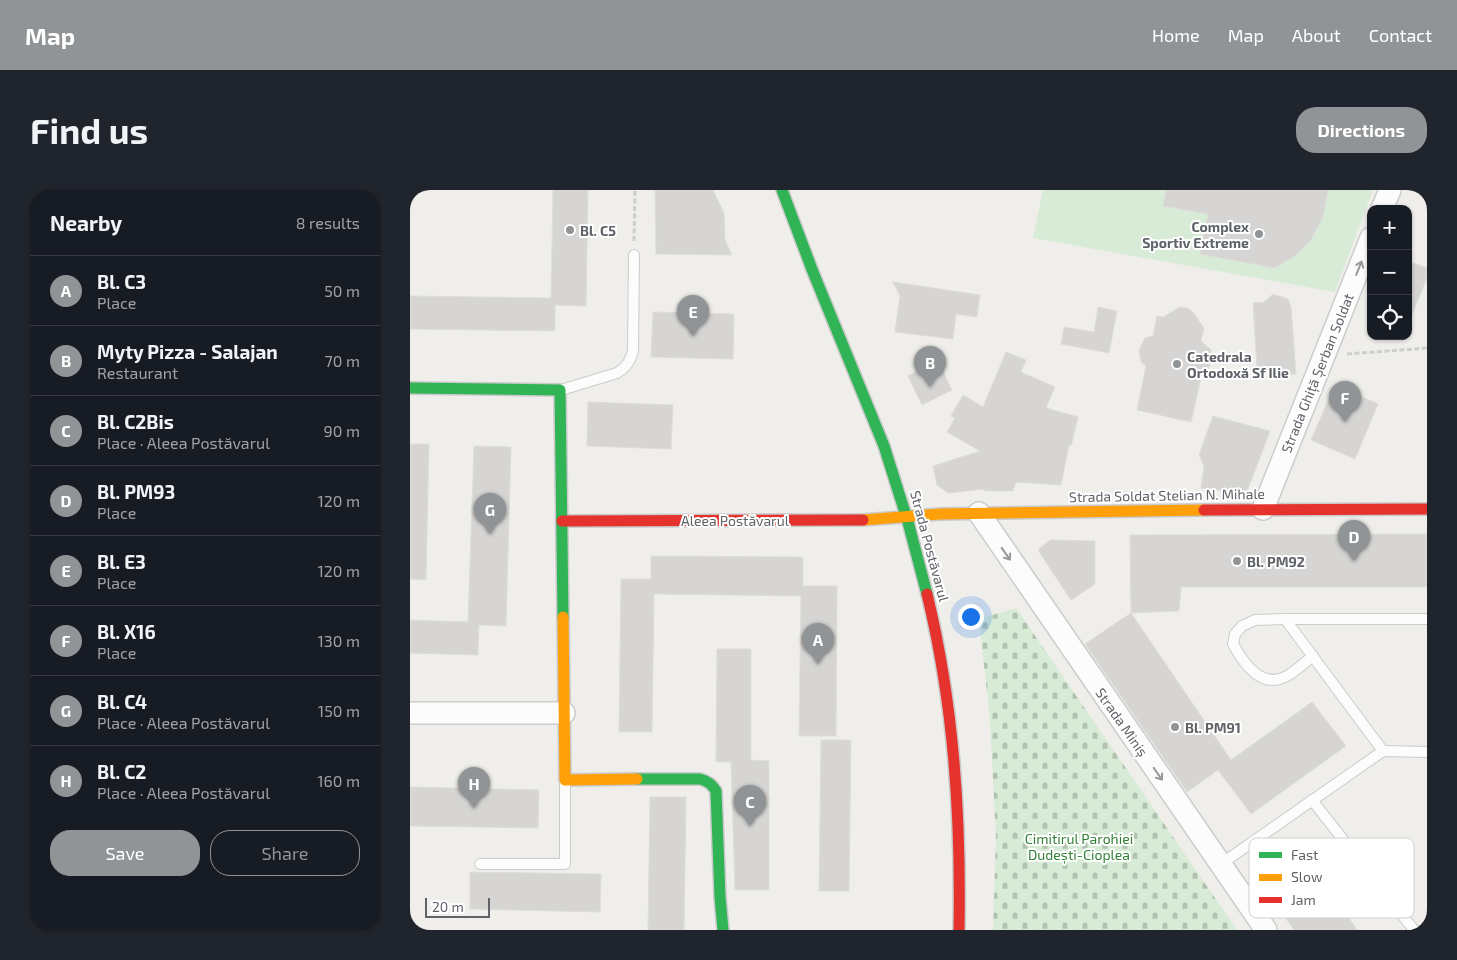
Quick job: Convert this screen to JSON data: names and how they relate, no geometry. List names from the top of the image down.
{
  "streets": {
    "street": [
      "Strada Ghiță Șerban Soldat",
      "Strada Soldat Stelian N. Mihale",
      "Aleea Postăvarul",
      "Strada Postăvarul",
      "Strada Miniș"
    ]
  },
  "crossings": [
    ["Strada Ghiță Șerban Soldat", "Strada Soldat Stelian N. Mihale"],
    ["Strada Soldat Stelian N. Mihale", "Aleea Postăvarul"],
    ["Strada Soldat Stelian N. Mihale", "Strada Postăvarul"],
    ["Strada Soldat Stelian N. Mihale", "Strada Miniș"],
    ["Aleea Postăvarul", "Strada Postăvarul"]
  ],
  "one_way": ["Strada Ghiță Șerban Soldat", "Strada Miniș"],
  "parks": ["Cimitirul Parohiei Dudești-Cioplea"],
  "places": [
    "Bl. C5",
    "Complex Sportiv Extreme",
    "Catedrala Ortodoxă Sf Ilie",
    "Bl. PM92",
    "Bl. PM91"
  ],
  "legend": ["Fast", "Slow", "Jam"],
  "scale_bar": "20 m",
  "page": {
    "header": "Map",
    "nav": [
      "Home",
      "Map",
      "About",
      "Contact"
    ],
    "buttons": [
      "Directions",
      ["Save", "Share"]
    ],
    "title": "Find us",
    "heading": ["Nearby", "8 results"],
    "map_buttons": ["+", "−"],
    "list": [
      {
        "mark": "A",
        "name": "Bl. C3",
        "note": "Place",
        "value": "50 m"
      },
      {
        "mark": "B",
        "name": "Myty Pizza - Salajan",
        "note": "Restaurant",
        "value": "70 m"
      },
      {
        "mark": "C",
        "name": "Bl. C2Bis",
        "note": "Place · Aleea Postăvarul",
        "value": "90 m"
      },
      {
        "mark": "D",
        "name": "Bl. PM93",
        "note": "Place",
        "value": "120 m"
      },
      {
        "mark": "E",
        "name": "Bl. E3",
        "note": "Place",
        "value": "120 m"
      },
      {
        "mark": "F",
        "name": "Bl. X16",
        "note": "Place",
        "value": "130 m"
      },
      {
        "mark": "G",
        "name": "Bl. C4",
        "note": "Place · Aleea Postăvarul",
        "value": "150 m"
      },
      {
        "mark": "H",
        "name": "Bl. C2",
        "note": "Place · Aleea Postăvarul",
        "value": "160 m"
      }
    ],
    "pins": [
      "E",
      "B",
      "F",
      "G",
      "D",
      "A",
      "H",
      "C"
    ],
    "scale": "20 m"
  }
}
